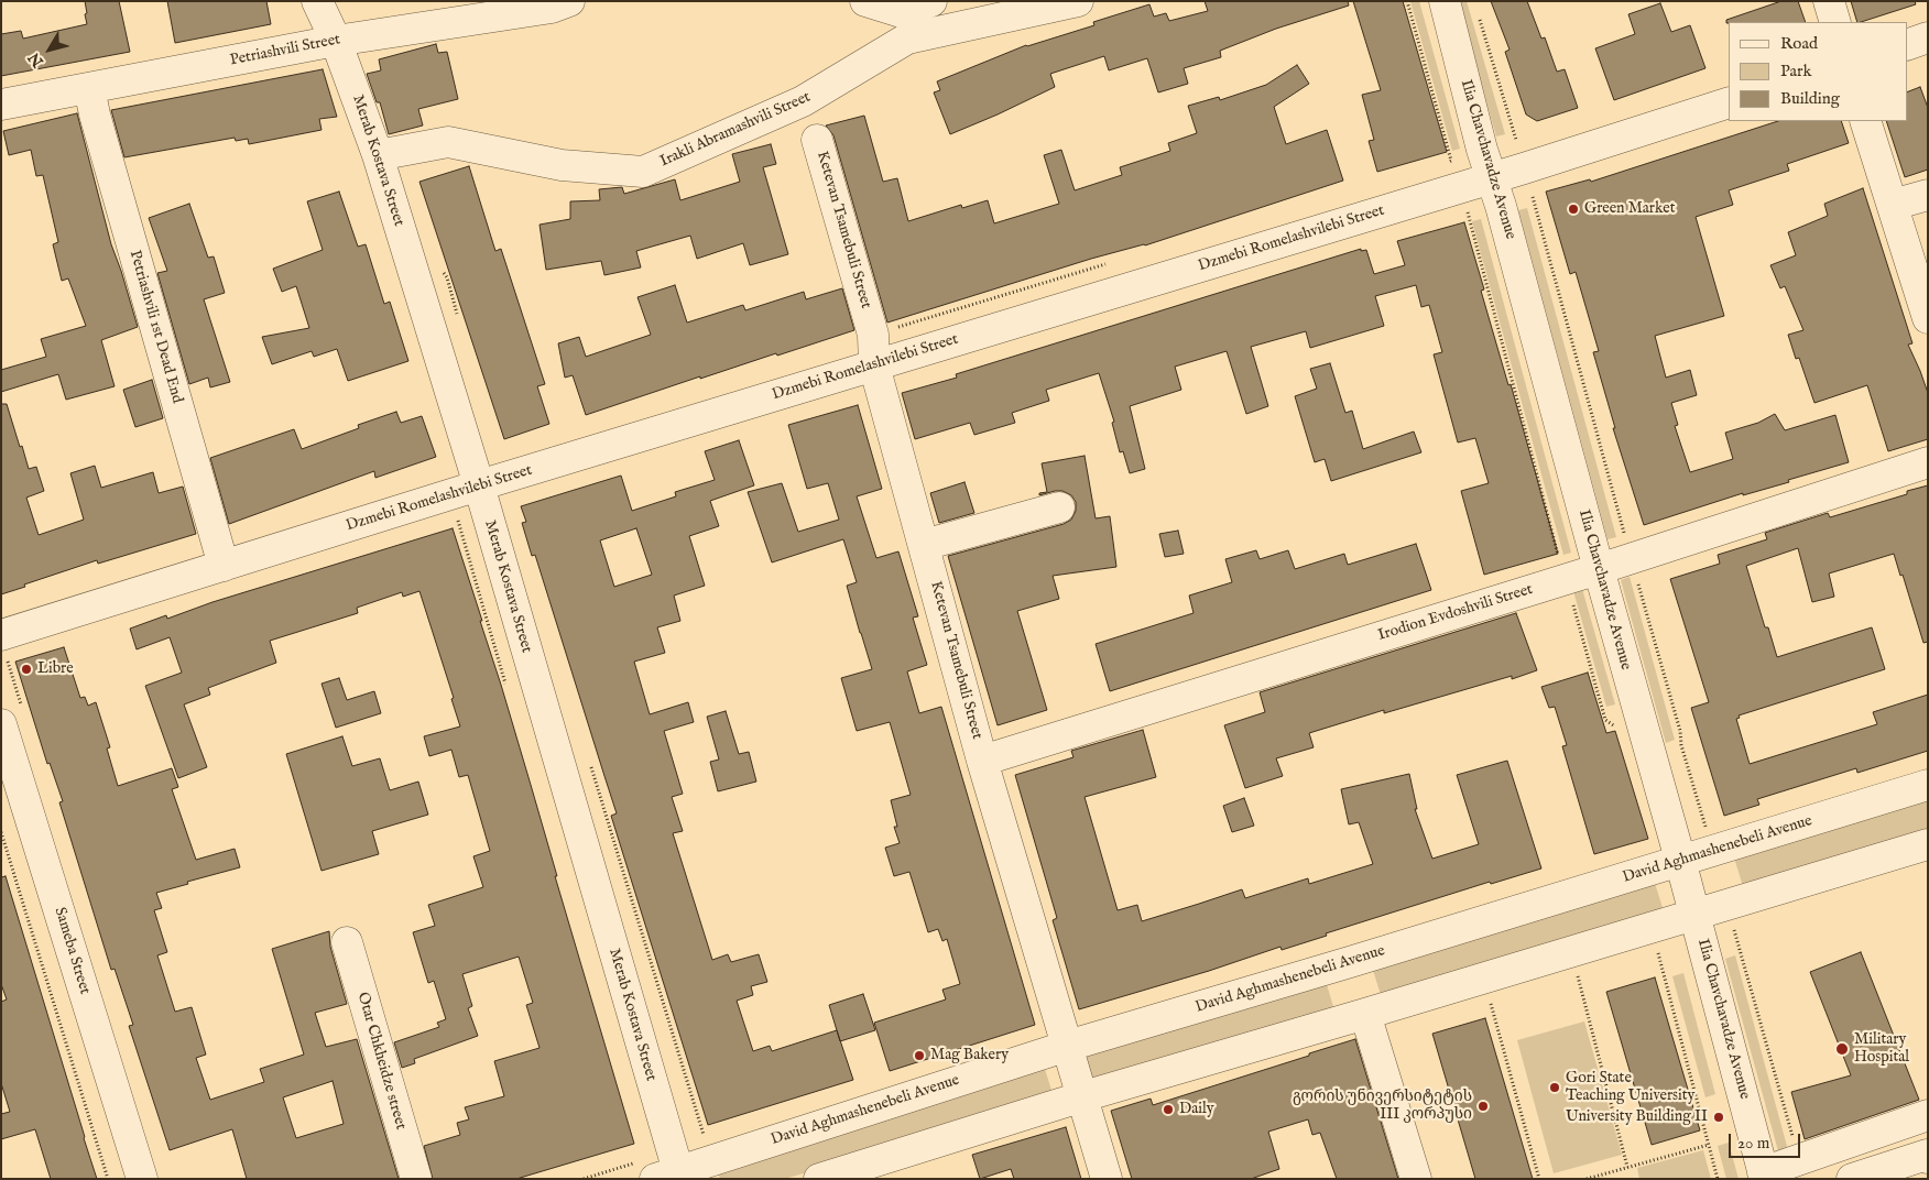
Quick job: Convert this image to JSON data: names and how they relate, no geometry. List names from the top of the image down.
{
  "streets": {
    "street": [
      "Petriashvili Street",
      "Irakli Abramashvili Street",
      "Ilia Chavchavadze Avenue",
      "Merab Kostava Street",
      "Ketevan Tsamebuli Street",
      "Dzmebi Romelashvilebi Street",
      "Petriashvili 1st Dead End",
      "Irodion Evdoshvili Street",
      "David Aghmashenebeli Avenue",
      "Sameba Street",
      "Otar Chkheidze street"
    ]
  },
  "crossings": [
    ["Petriashvili Street", "Merab Kostava Street"],
    ["Petriashvili Street", "Petriashvili 1st Dead End"],
    ["Irakli Abramashvili Street", "Merab Kostava Street"],
    ["Ilia Chavchavadze Avenue", "Dzmebi Romelashvilebi Street"],
    ["Ilia Chavchavadze Avenue", "Irodion Evdoshvili Street"],
    ["Ilia Chavchavadze Avenue", "David Aghmashenebeli Avenue"],
    ["Merab Kostava Street", "Dzmebi Romelashvilebi Street"],
    ["Merab Kostava Street", "David Aghmashenebeli Avenue"],
    ["Ketevan Tsamebuli Street", "Dzmebi Romelashvilebi Street"],
    ["Ketevan Tsamebuli Street", "Irodion Evdoshvili Street"],
    ["Ketevan Tsamebuli Street", "David Aghmashenebeli Avenue"],
    ["Dzmebi Romelashvilebi Street", "Petriashvili 1st Dead End"]
  ],
  "places": [
    "Green Market",
    "Libre",
    "Military Hospital",
    "Mag Bakery",
    "Gori State Teaching University",
    "გორის უნივერსიტეტის III კორპუსი",
    "Daily",
    "University Building II"
  ],
  "legend": ["Road", "Park", "Building"],
  "scale_bar": "20 m",
  "north": "bottom left"
}
